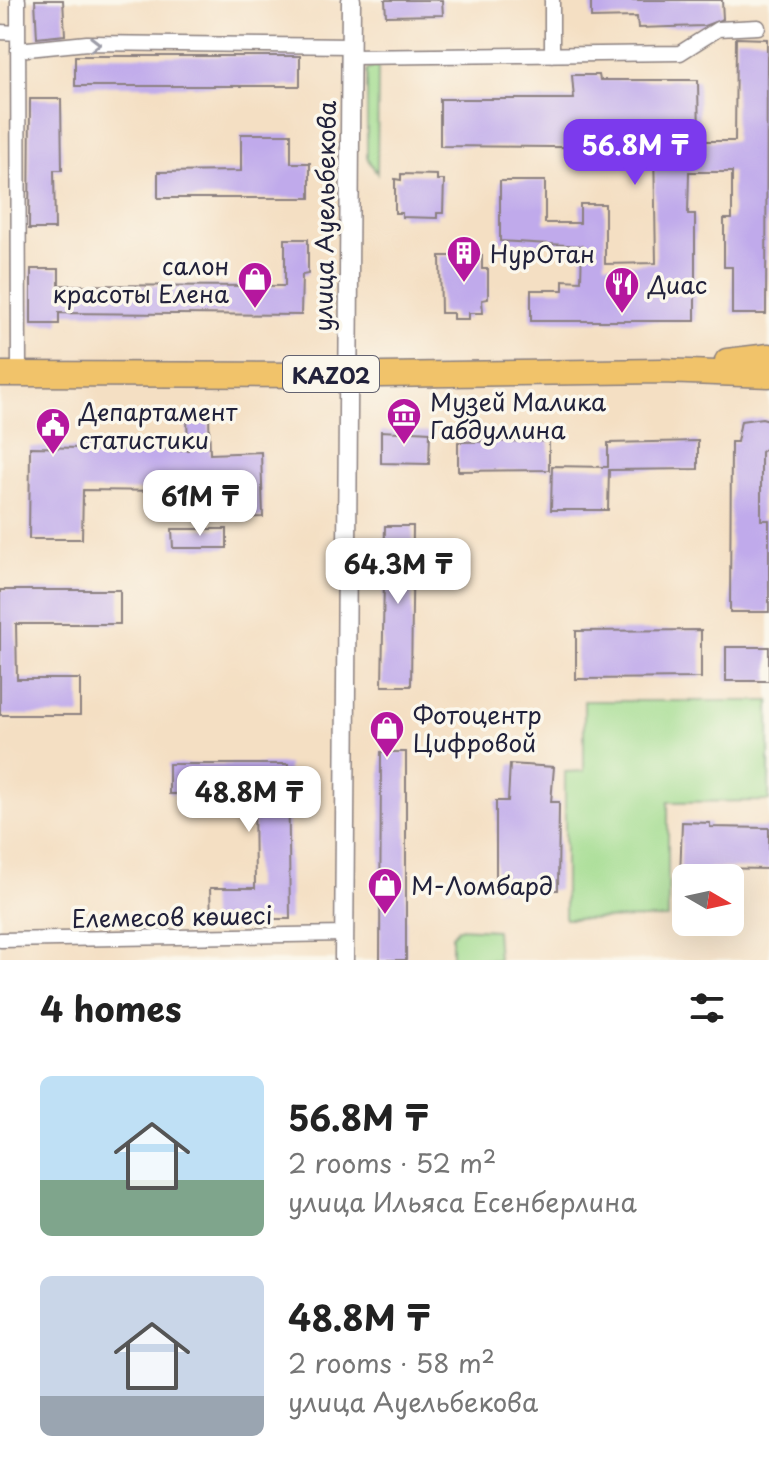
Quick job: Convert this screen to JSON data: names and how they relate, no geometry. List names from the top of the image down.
{
  "streets": {
    "highway": ["KАZ02"],
    "street": ["улица Ауельбекова", "Елемесов көшесі"]
  },
  "crossings": [
    ["улица Ауельбекова", "KАZ02"],
    ["улица Ауельбекова", "Елемесов көшесі"]
  ],
  "places": {
    "building": ["НурОтан"],
    "shop": ["салон красоты Елена", "Фотоцентр Цифровой", "М-Ломбард"],
    "restaurant": ["Диас"],
    "museum": ["Музей Малика Габдуллина"],
    "public building": ["Департамент статистики"]
  },
  "north": "right",
  "page": {
    "price": [
      "56.8M ₸",
      "61M ₸",
      "64.3M ₸",
      "48.8M ₸"
    ],
    "heading": "4 homes",
    "list": [
      {
        "name": "56.8M ₸",
        "note": "2 rooms · 52 m² · улица Ильяса Есенберлина"
      },
      {
        "name": "48.8M ₸",
        "note": "2 rooms · 58 m² · улица Ауельбекова"
      }
    ]
  }
}
